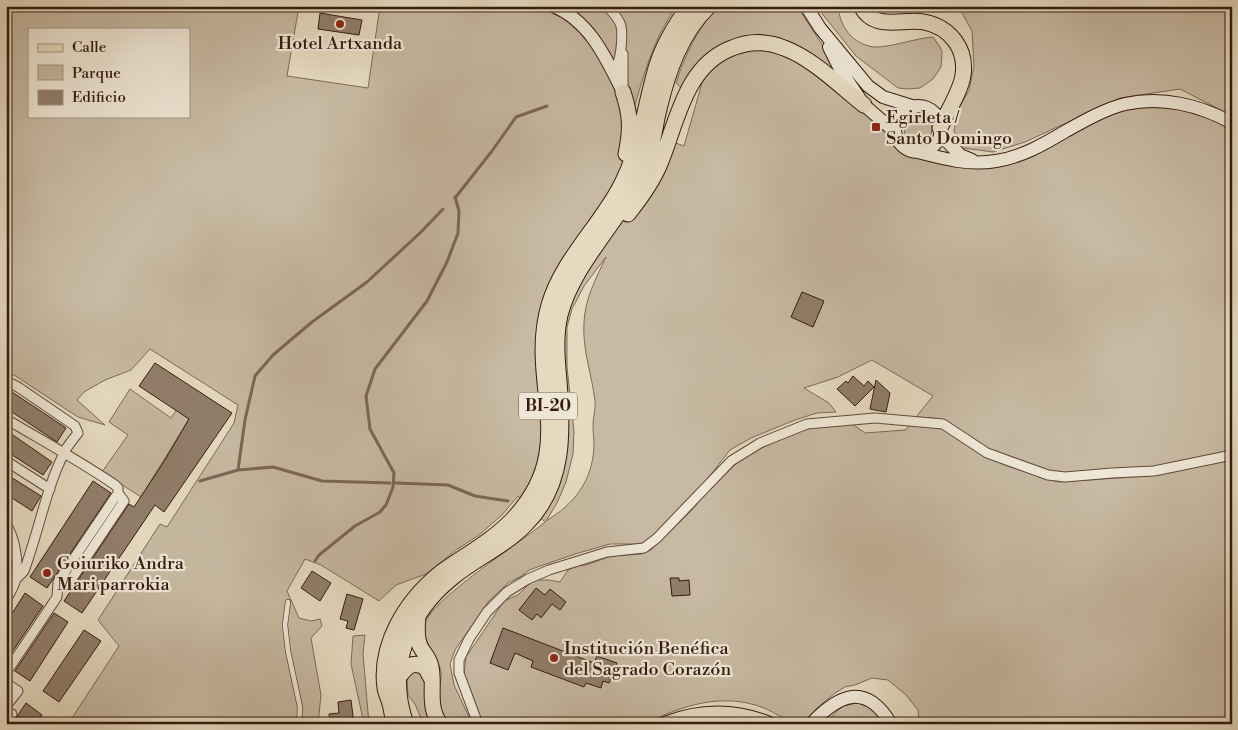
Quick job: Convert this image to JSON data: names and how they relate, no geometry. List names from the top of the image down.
{
  "streets": {
    "main road": ["BI-20"]
  },
  "places": {
    "other": ["Hotel Artxanda", "Goiuriko Andra Mari parrokia", "Institución Benéfica del Sagrado Corazón"],
    "transit": ["Egirleta / Santo Domingo"]
  },
  "legend": ["Calle", "Parque", "Edificio"]
}
